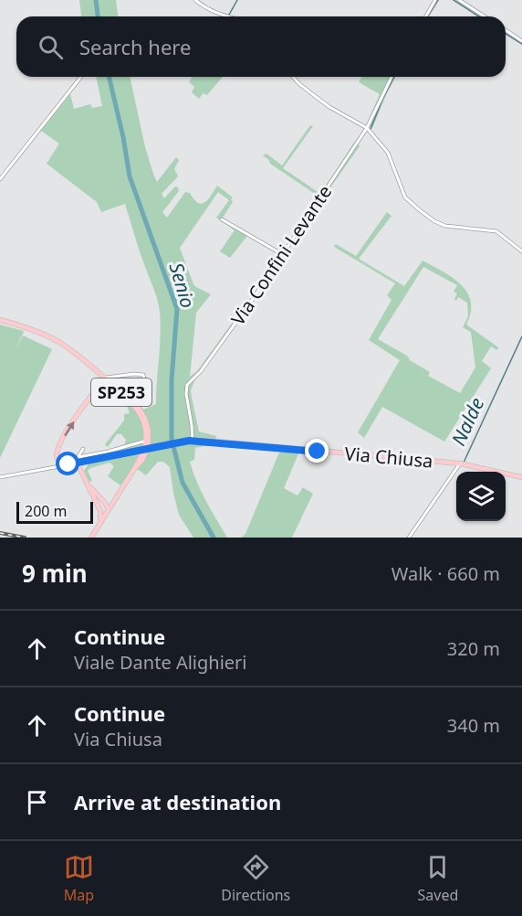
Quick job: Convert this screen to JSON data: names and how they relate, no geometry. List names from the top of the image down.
{
  "streets": {
    "main road": ["SP253", "Via Chiusa"],
    "street": ["Via Confini Levante"]
  },
  "crossings": [
    ["Via Confini Levante", "Via Chiusa"],
    ["SP253", "Via Chiusa"]
  ],
  "water": ["Senio", "Nalde"],
  "scale_bar": "200 m",
  "page": {
    "search": "Search here",
    "scale": "200 m",
    "heading": ["9 min", "Walk · 660 m"],
    "list": [
      ["Continue", "Viale Dante Alighieri", "320 m"],
      ["Continue", "Via Chiusa", "340 m"],
      "Arrive at destination"
    ],
    "nav": ["Map", "Directions", "Saved"]
  }
}
